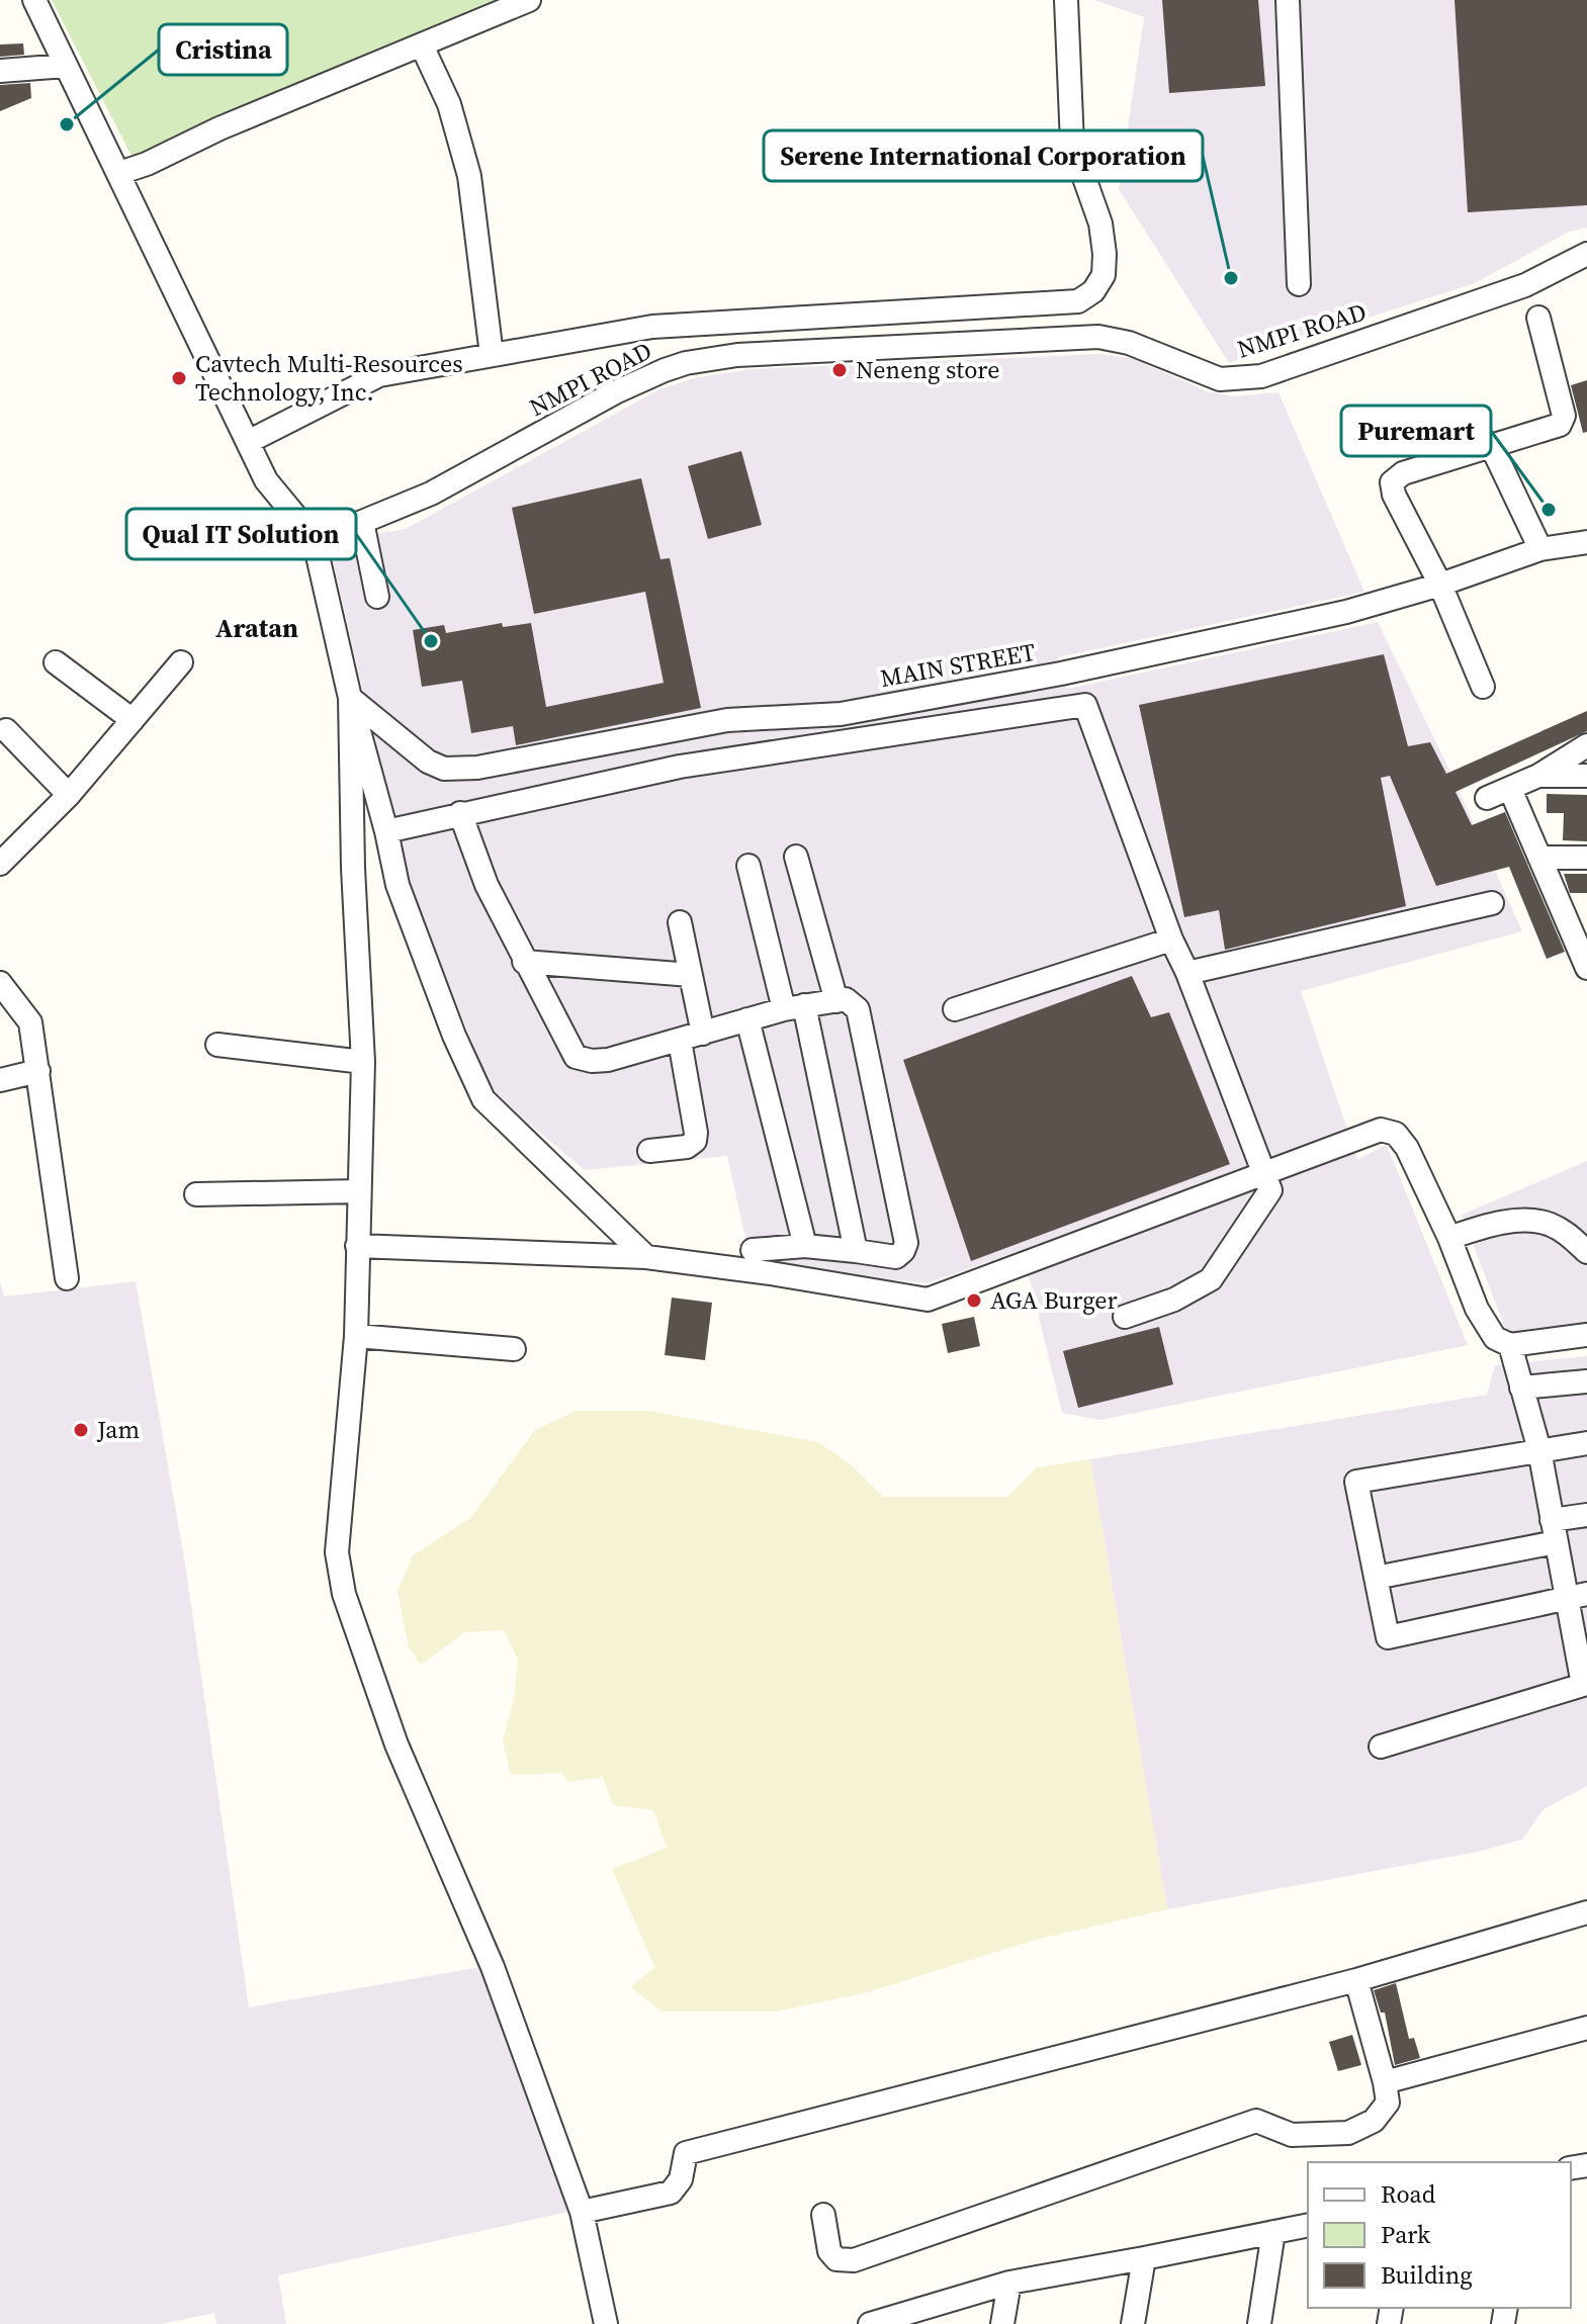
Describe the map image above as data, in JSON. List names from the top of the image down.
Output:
{
  "streets": {
    "street": ["NMPI ROAD", "MAIN STREET"]
  },
  "districts": ["Aratan"],
  "places": [
    "Cristina",
    "Serene International Corporation",
    "Neneng store",
    "Cavtech Multi-Resources Technology, Inc.",
    "Puremart",
    "Qual IT Solution",
    "AGA Burger",
    "Jam"
  ],
  "legend": ["Road", "Park", "Building"]
}
